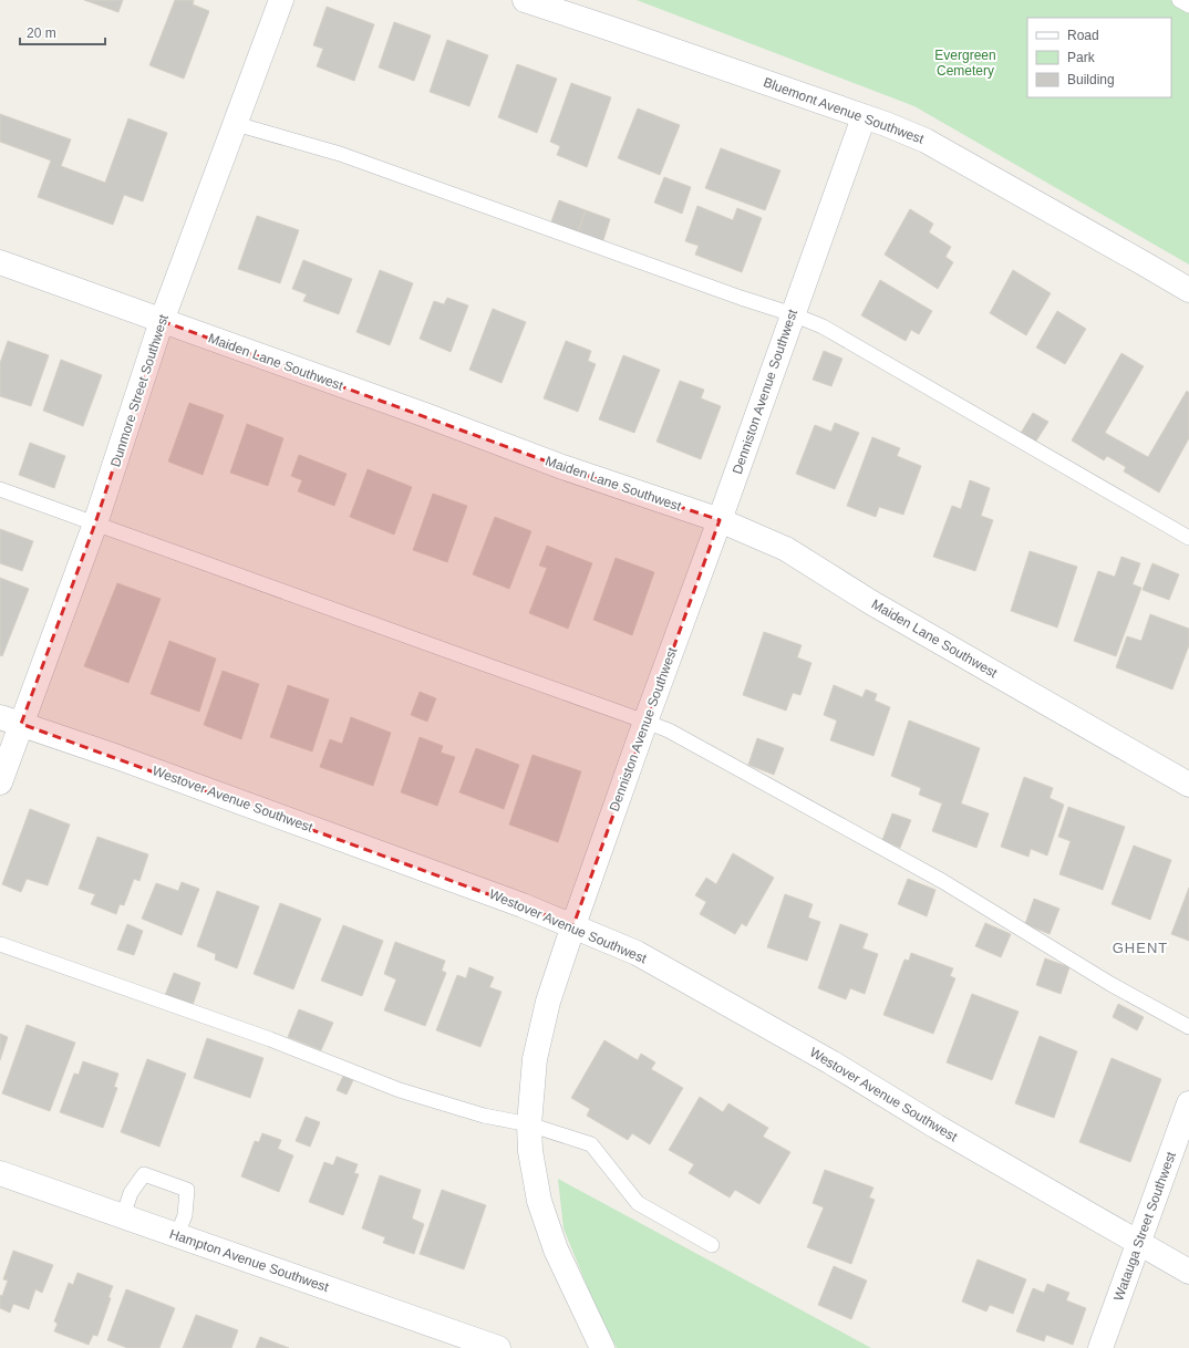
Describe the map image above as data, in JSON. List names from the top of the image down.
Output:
{
  "streets": {
    "street": [
      "Bluemont Avenue Southwest",
      "Maiden Lane Southwest",
      "Dunmore Street Southwest",
      "Denniston Avenue Southwest",
      "Westover Avenue Southwest",
      "Watauga Street Southwest",
      "Hampton Avenue Southwest"
    ]
  },
  "crossings": [
    ["Bluemont Avenue Southwest", "Denniston Avenue Southwest"],
    ["Maiden Lane Southwest", "Dunmore Street Southwest"],
    ["Maiden Lane Southwest", "Denniston Avenue Southwest"],
    ["Dunmore Street Southwest", "Westover Avenue Southwest"],
    ["Denniston Avenue Southwest", "Westover Avenue Southwest"],
    ["Westover Avenue Southwest", "Watauga Street Southwest"]
  ],
  "districts": ["GHENT"],
  "parks": ["Evergreen Cemetery"],
  "legend": ["Road", "Park", "Building"],
  "scale_bar": "20 m"
}
